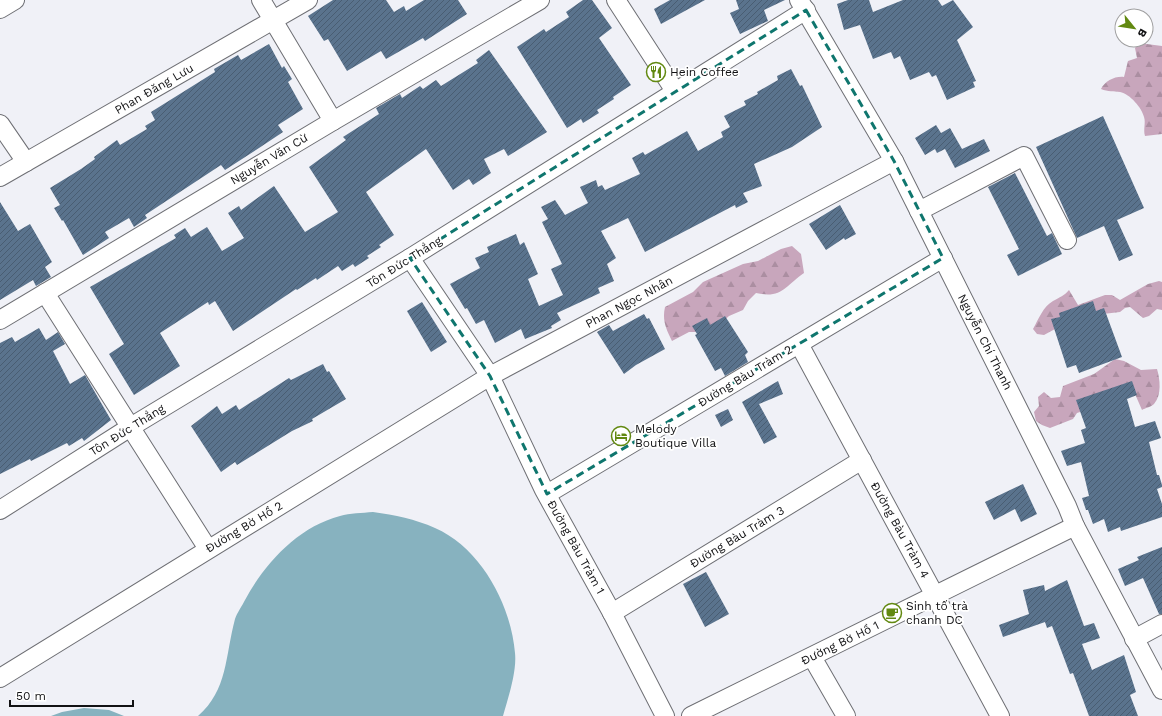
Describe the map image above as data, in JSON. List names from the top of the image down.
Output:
{
  "streets": {
    "street": [
      "Phan Đăng Lưu",
      "Nguyễn Văn Cừ",
      "Tôn Đức Thắng",
      "Phan Ngọc Nhân",
      "Nguyễn Chí Thanh",
      "Đường Bàu Tràm 2",
      "Đường Bờ Hồ 2",
      "Đường Bàu Tràm 4",
      "Đường Bàu Tràm 3",
      "Đường Bàu Tràm 1",
      "Đường Bờ Hồ 1"
    ]
  },
  "crossings": [
    ["Tôn Đức Thắng", "Nguyễn Chí Thanh"],
    ["Phan Ngọc Nhân", "Nguyễn Chí Thanh"],
    ["Phan Ngọc Nhân", "Đường Bờ Hồ 2"],
    ["Phan Ngọc Nhân", "Đường Bàu Tràm 1"],
    ["Nguyễn Chí Thanh", "Đường Bàu Tràm 2"],
    ["Nguyễn Chí Thanh", "Đường Bờ Hồ 1"],
    ["Đường Bàu Tràm 2", "Đường Bàu Tràm 4"],
    ["Đường Bàu Tràm 2", "Đường Bàu Tràm 1"],
    ["Đường Bờ Hồ 2", "Đường Bàu Tràm 1"],
    ["Đường Bàu Tràm 4", "Đường Bàu Tràm 3"],
    ["Đường Bàu Tràm 4", "Đường Bờ Hồ 1"],
    ["Đường Bàu Tràm 3", "Đường Bàu Tràm 1"]
  ],
  "places": {
    "restaurant": ["Hein Coffee"],
    "hotel": ["Melody Boutique Villa"],
    "cafe": ["Sinh tố trà chanh DC"]
  },
  "scale_bar": "50 m",
  "north": "bottom right"
}
